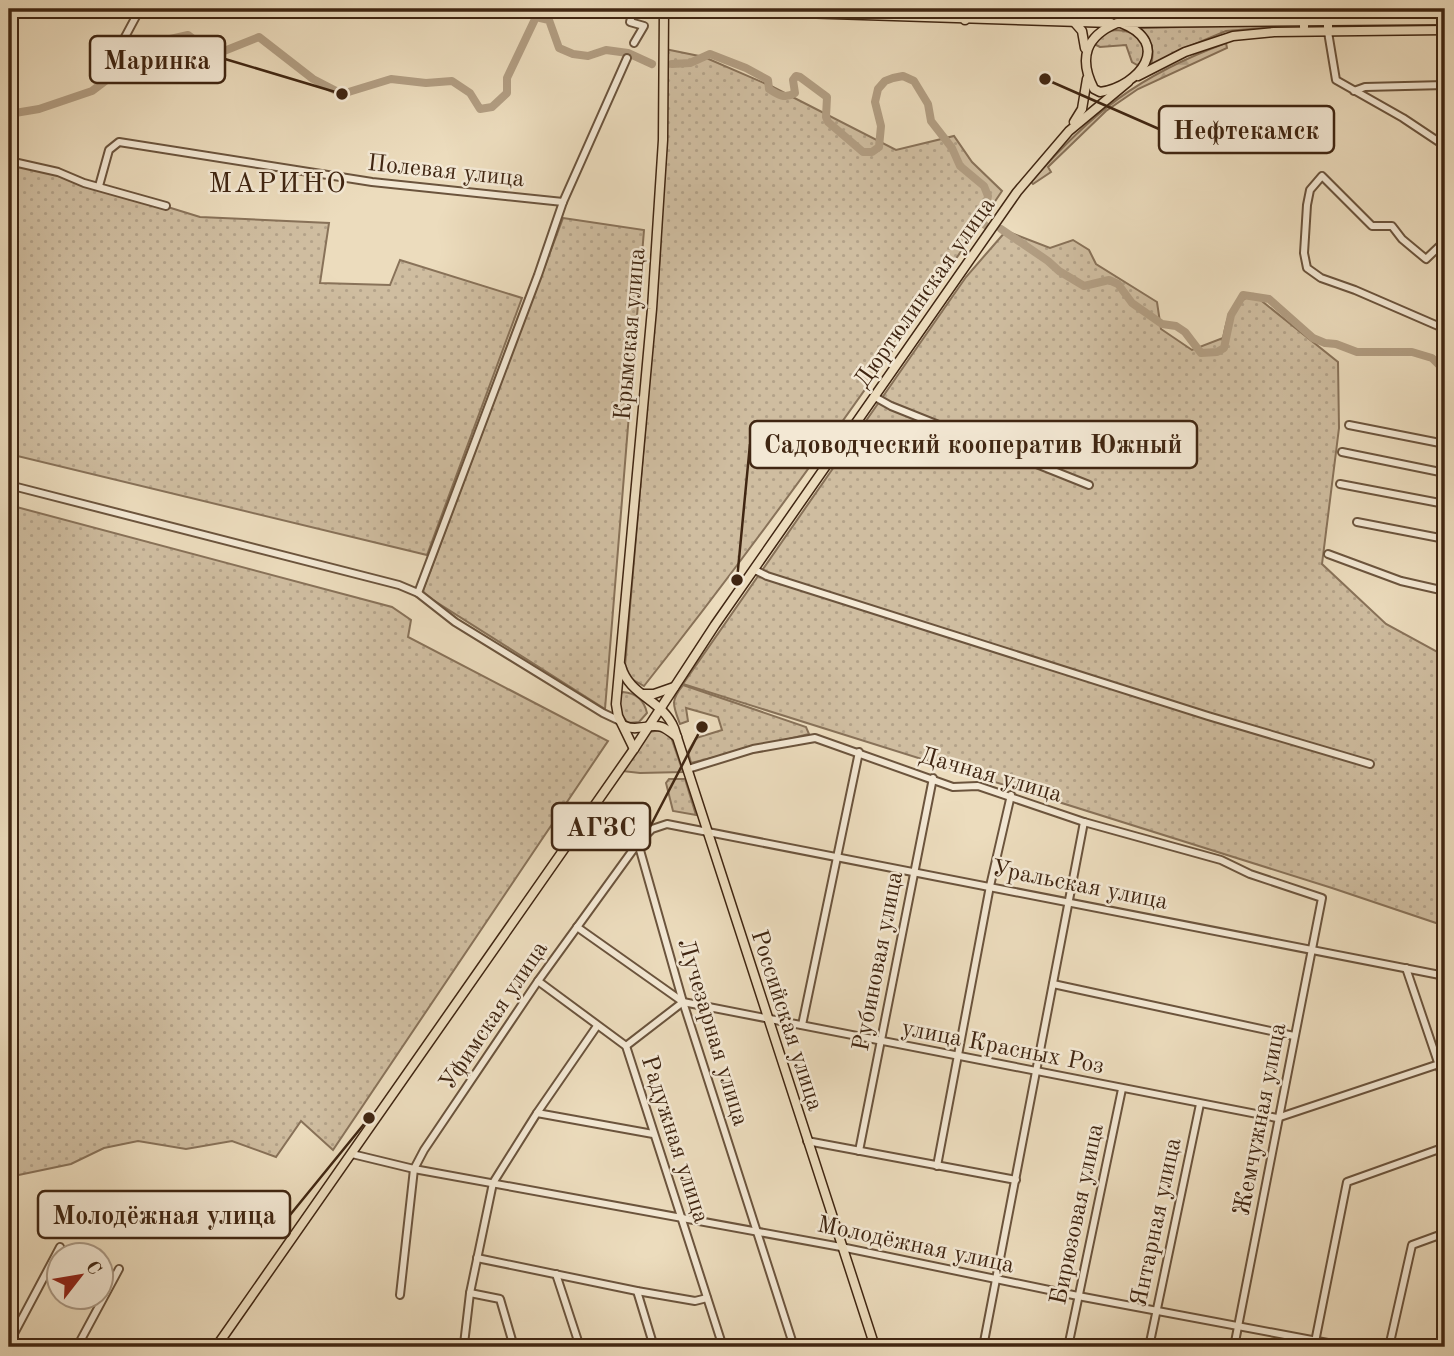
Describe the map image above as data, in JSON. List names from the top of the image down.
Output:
{
  "streets": {
    "main road": ["Дюртюлинская улица", "Крымская улица", "Российская улица"],
    "street": [
      "Полевая улица",
      "Дачная улица",
      "Уральская улица",
      "Рубиновая улица",
      "Уфимская улица",
      "Лучезарная улица",
      "улица Красных Роз",
      "Жемчужная улица",
      "Радужная улица",
      "Бирюзовая улица",
      "Янтарная улица",
      "Молодёжная улица"
    ]
  },
  "crossings": [
    ["Дюртюлинская улица", "Крымская улица"],
    ["Дюртюлинская улица", "Российская улица"],
    ["Дачная улица", "Рубиновая улица"],
    ["Дачная улица", "Российская улица"],
    ["Дачная улица", "Жемчужная улица"],
    ["Уральская улица", "Рубиновая улица"],
    ["Уральская улица", "Уфимская улица"],
    ["Уральская улица", "Российская улица"],
    ["Уральская улица", "Жемчужная улица"],
    ["Рубиновая улица", "улица Красных Роз"],
    ["Уфимская улица", "Российская улица"],
    ["Уфимская улица", "Лучезарная улица"],
    ["Уфимская улица", "улица Красных Роз"],
    ["Уфимская улица", "Радужная улица"],
    ["Уфимская улица", "Молодёжная улица"],
    ["Российская улица", "улица Красных Роз"],
    ["Российская улица", "Молодёжная улица"],
    ["Лучезарная улица", "улица Красных Роз"],
    ["Лучезарная улица", "Молодёжная улица"],
    ["улица Красных Роз", "Жемчужная улица"],
    ["улица Красных Роз", "Бирюзовая улица"],
    ["улица Красных Роз", "Янтарная улица"],
    ["Жемчужная улица", "Молодёжная улица"],
    ["Радужная улица", "Молодёжная улица"],
    ["Бирюзовая улица", "Молодёжная улица"],
    ["Янтарная улица", "Молодёжная улица"]
  ],
  "districts": ["МАРИНО"],
  "places": [
    "Нефтекамск",
    "Маринка",
    "Садоводческий кооператив Южный",
    "АГЗС",
    "Молодёжная улица"
  ],
  "north": "top right"
}
